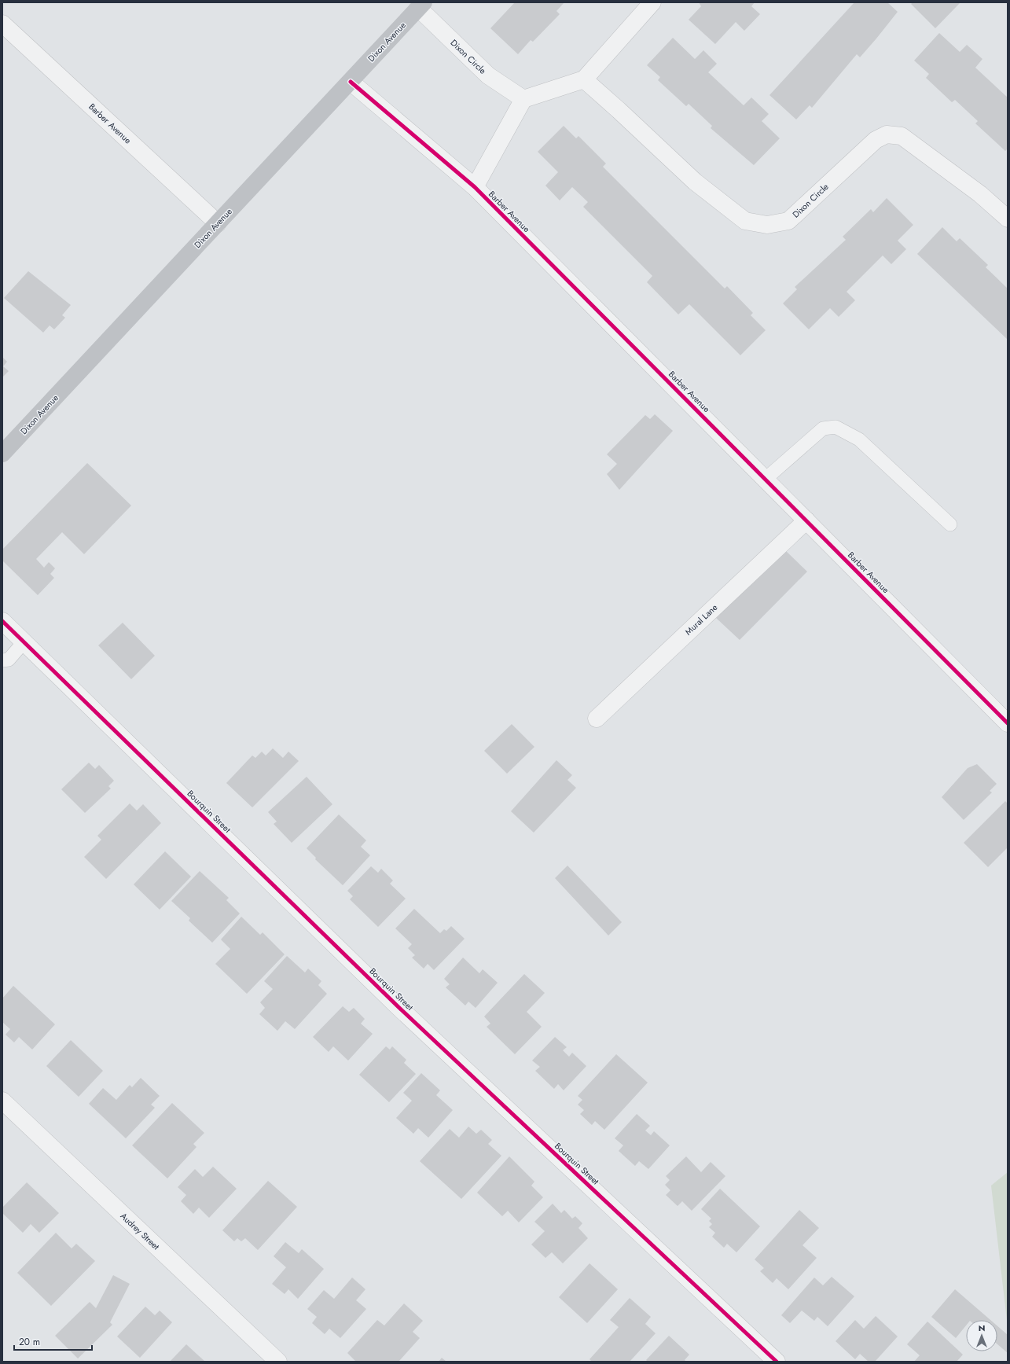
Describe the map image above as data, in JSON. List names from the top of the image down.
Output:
{
  "streets": {
    "street": [
      "Dixon Avenue",
      "Dixon Circle",
      "Barber Avenue",
      "Mural Lane",
      "Bourquin Street",
      "Audrey Street"
    ]
  },
  "crossings": [
    ["Dixon Avenue", "Dixon Circle"],
    ["Dixon Avenue", "Barber Avenue"],
    ["Barber Avenue", "Mural Lane"]
  ],
  "scale_bar": "20 m",
  "north": "top"
}
